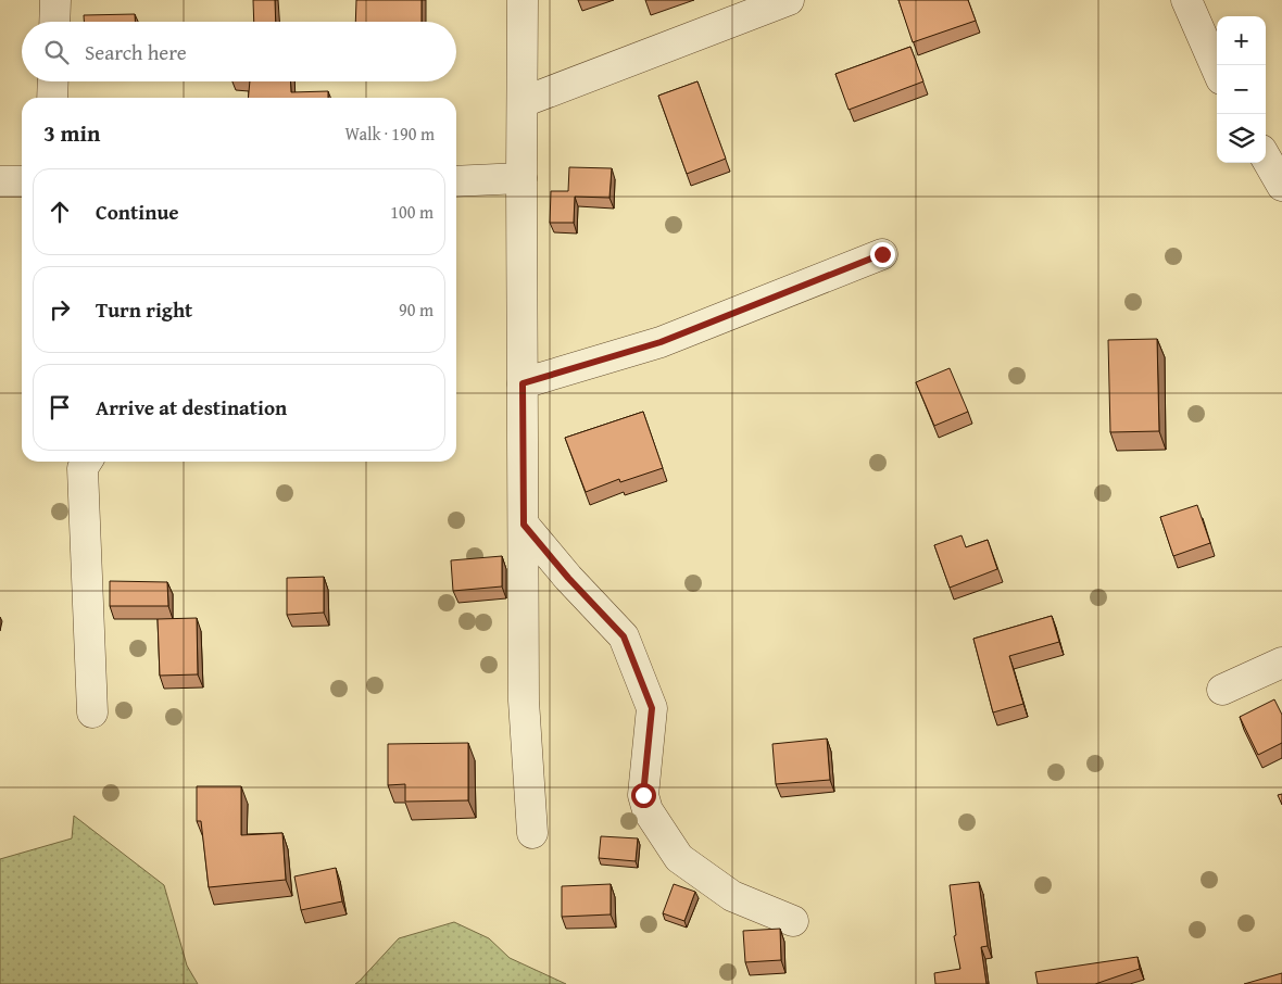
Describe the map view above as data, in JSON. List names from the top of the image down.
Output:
{
  "page": {
    "map_buttons": ["+", "−"],
    "search": "Search here",
    "heading": ["3 min", "Walk · 190 m"],
    "list": [
      ["Continue", "100 m"],
      ["Turn right", "90 m"],
      "Arrive at destination"
    ]
  }
}
